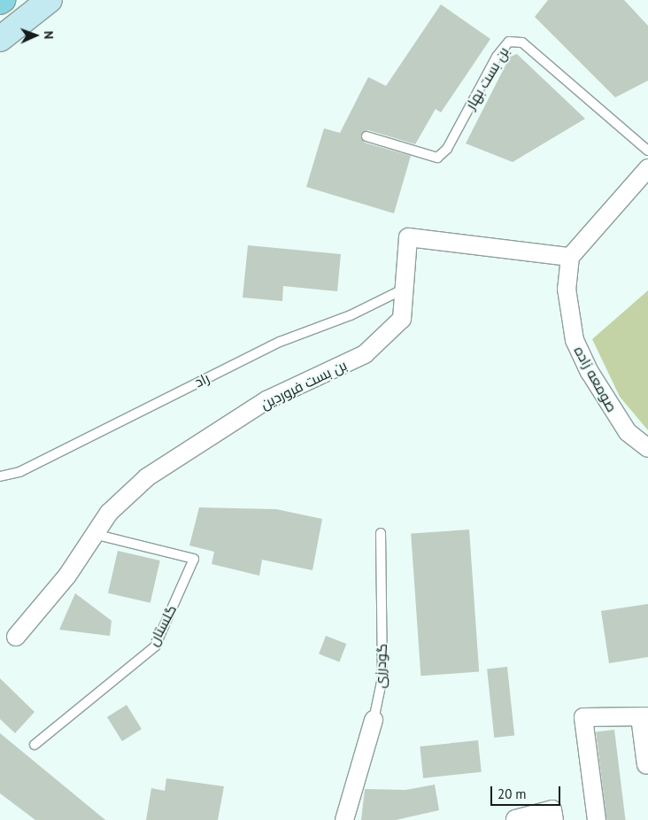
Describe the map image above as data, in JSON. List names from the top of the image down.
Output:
{
  "streets": {
    "street": ["صومعه زاده", "بن بست فروردین", "گودرزی"],
    "lane": ["بن بست بهار", "راد", "گلستان"]
  },
  "crossings": [
    ["صومعه زاده", "بن بست فروردین"],
    ["راد", "بن بست فروردین"],
    ["بن بست فروردین", "گلستان"]
  ],
  "scale_bar": "20 m",
  "north": "right"
}
